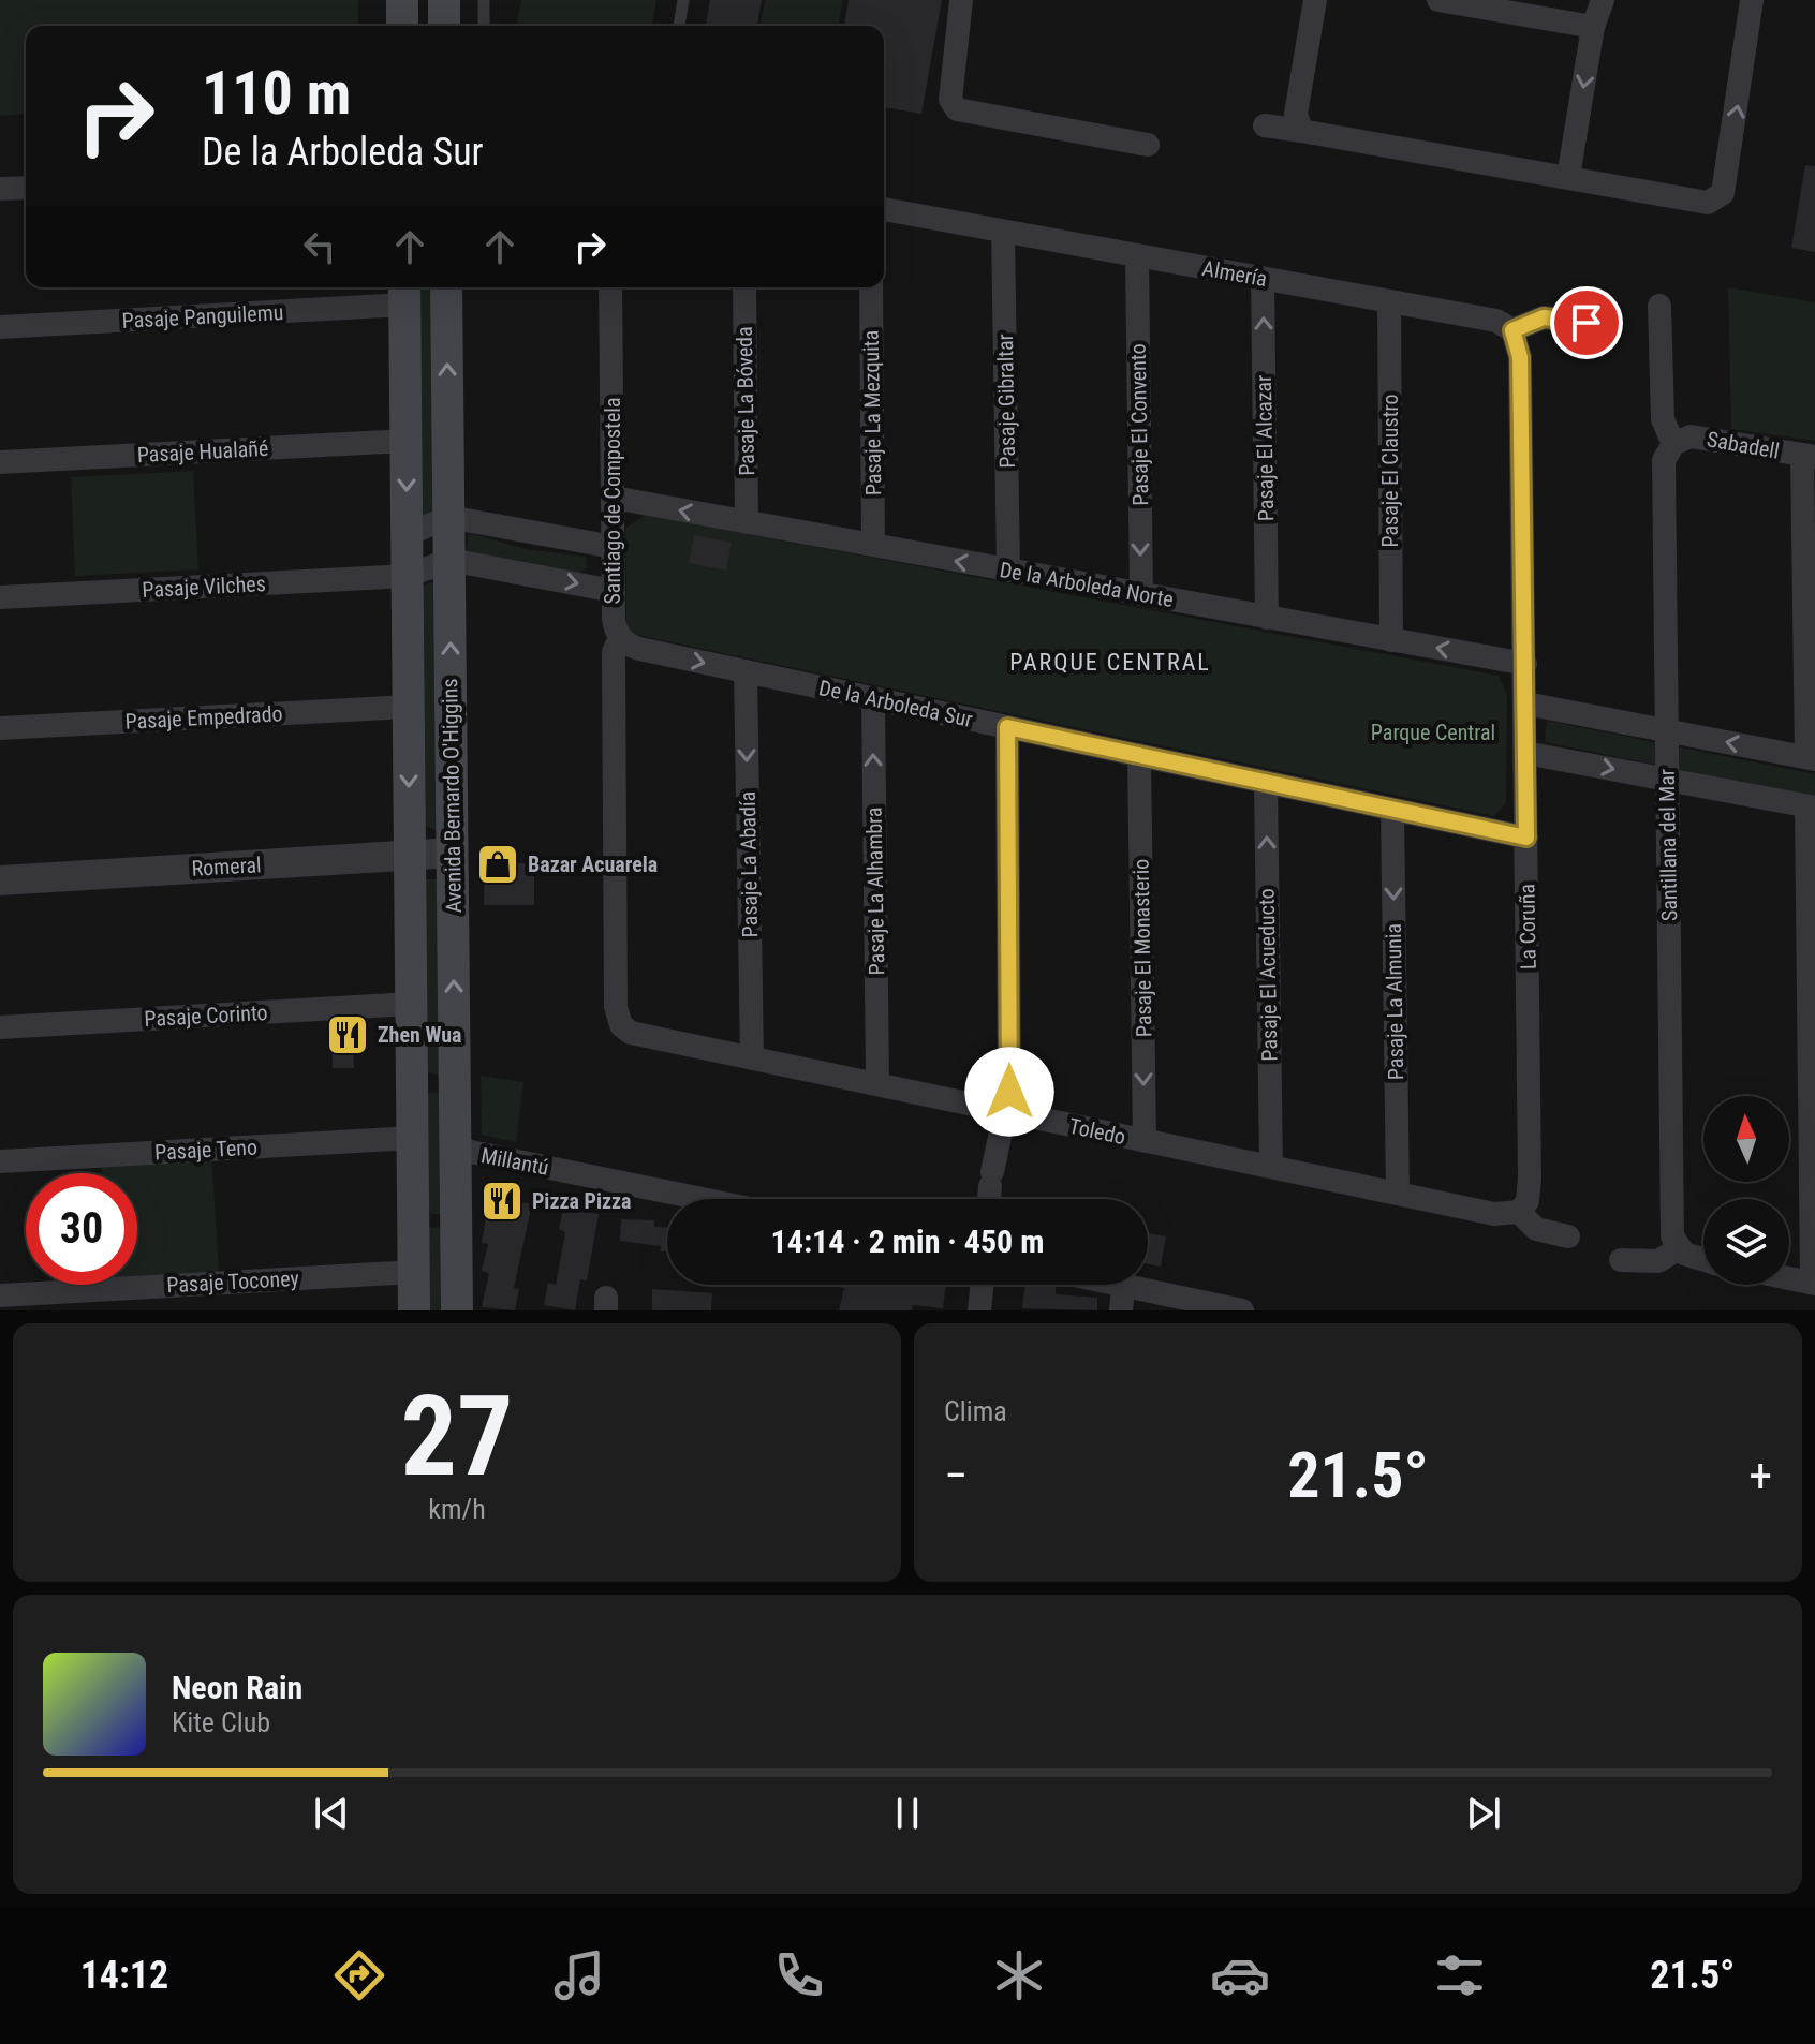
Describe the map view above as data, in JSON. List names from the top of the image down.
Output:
{
  "streets": {
    "main road": ["Avenida Bernardo O'Higgins"],
    "street": [
      "Almería",
      "Pasaje Panguilemu",
      "Pasaje La Bóveda",
      "Pasaje Gibraltar",
      "Pasaje La Mezquita",
      "Pasaje El Convento",
      "Sabadell",
      "Pasaje El Alcazar",
      "Pasaje Hualañé",
      "Pasaje El Claustro",
      "Santiago de Compostela",
      "De la Arboleda Norte",
      "Pasaje Vilches",
      "De la Arboleda Sur",
      "Pasaje Empedrado",
      "Santillana del Mar",
      "Pasaje La Abadía",
      "Romeral",
      "Pasaje La Alhambra",
      "La Coruña",
      "Pasaje El Monasterio",
      "Pasaje El Acueducto",
      "Pasaje La Almunia",
      "Pasaje Corinto",
      "Toledo",
      "Pasaje Teno",
      "Millantú",
      "Pasaje Toconey"
    ]
  },
  "crossings": [
    ["Almería", "Pasaje Gibraltar"],
    ["Almería", "Pasaje El Convento"],
    ["Almería", "Pasaje El Alcazar"],
    ["Almería", "Pasaje El Claustro"],
    ["Almería", "La Coruña"],
    ["Pasaje Panguilemu", "Avenida Bernardo O'Higgins"],
    ["Pasaje La Bóveda", "De la Arboleda Norte"],
    ["Pasaje Gibraltar", "De la Arboleda Norte"],
    ["Pasaje La Mezquita", "De la Arboleda Norte"],
    ["Pasaje El Convento", "De la Arboleda Norte"],
    ["Sabadell", "Santillana del Mar"],
    ["Pasaje El Alcazar", "De la Arboleda Norte"],
    ["Pasaje Hualañé", "Avenida Bernardo O'Higgins"],
    ["Pasaje El Claustro", "De la Arboleda Norte"],
    ["Santiago de Compostela", "De la Arboleda Norte"],
    ["Santiago de Compostela", "De la Arboleda Sur"],
    ["Santiago de Compostela", "Toledo"],
    ["De la Arboleda Norte", "La Coruña"],
    ["Pasaje Vilches", "Avenida Bernardo O'Higgins"],
    ["De la Arboleda Sur", "Pasaje La Abadía"],
    ["De la Arboleda Sur", "Pasaje La Alhambra"],
    ["De la Arboleda Sur", "La Coruña"],
    ["De la Arboleda Sur", "Pasaje El Monasterio"],
    ["De la Arboleda Sur", "Pasaje El Acueducto"],
    ["De la Arboleda Sur", "Pasaje La Almunia"],
    ["Pasaje Empedrado", "Avenida Bernardo O'Higgins"],
    ["Avenida Bernardo O'Higgins", "Romeral"],
    ["Avenida Bernardo O'Higgins", "Pasaje Corinto"],
    ["Avenida Bernardo O'Higgins", "Pasaje Teno"],
    ["Avenida Bernardo O'Higgins", "Millantú"],
    ["Avenida Bernardo O'Higgins", "Pasaje Toconey"],
    ["Pasaje La Abadía", "Toledo"],
    ["Pasaje La Alhambra", "Toledo"],
    ["La Coruña", "Toledo"],
    ["Pasaje El Monasterio", "Toledo"],
    ["Pasaje El Acueducto", "Toledo"],
    ["Pasaje La Almunia", "Toledo"]
  ],
  "one_way": [
    "Pasaje El Convento",
    "Pasaje El Alcazar",
    "De la Arboleda Norte",
    "Pasaje La Abadía",
    "Pasaje El Acueducto",
    "Pasaje La Almunia"
  ],
  "districts": ["PARQUE CENTRAL"],
  "parks": ["Parque Central"],
  "places": {
    "shop": ["Bazar Acuarela"],
    "restaurant": ["Zhen Wua", "Pizza Pizza"]
  },
  "north": "top",
  "page": {
    "turn": ["110 m", "De la Arboleda Sur"],
    "limit": "30",
    "trip": "14:14 · 2 min · 450 m",
    "tile": [
      ["27", "km/h"],
      "Clima"
    ],
    "heat": ["−", "21.5°", "+"],
    "song": ["Neon Rain", "Kite Club"],
    "tabs": ["14:12", "21.5°"]
  }
}
